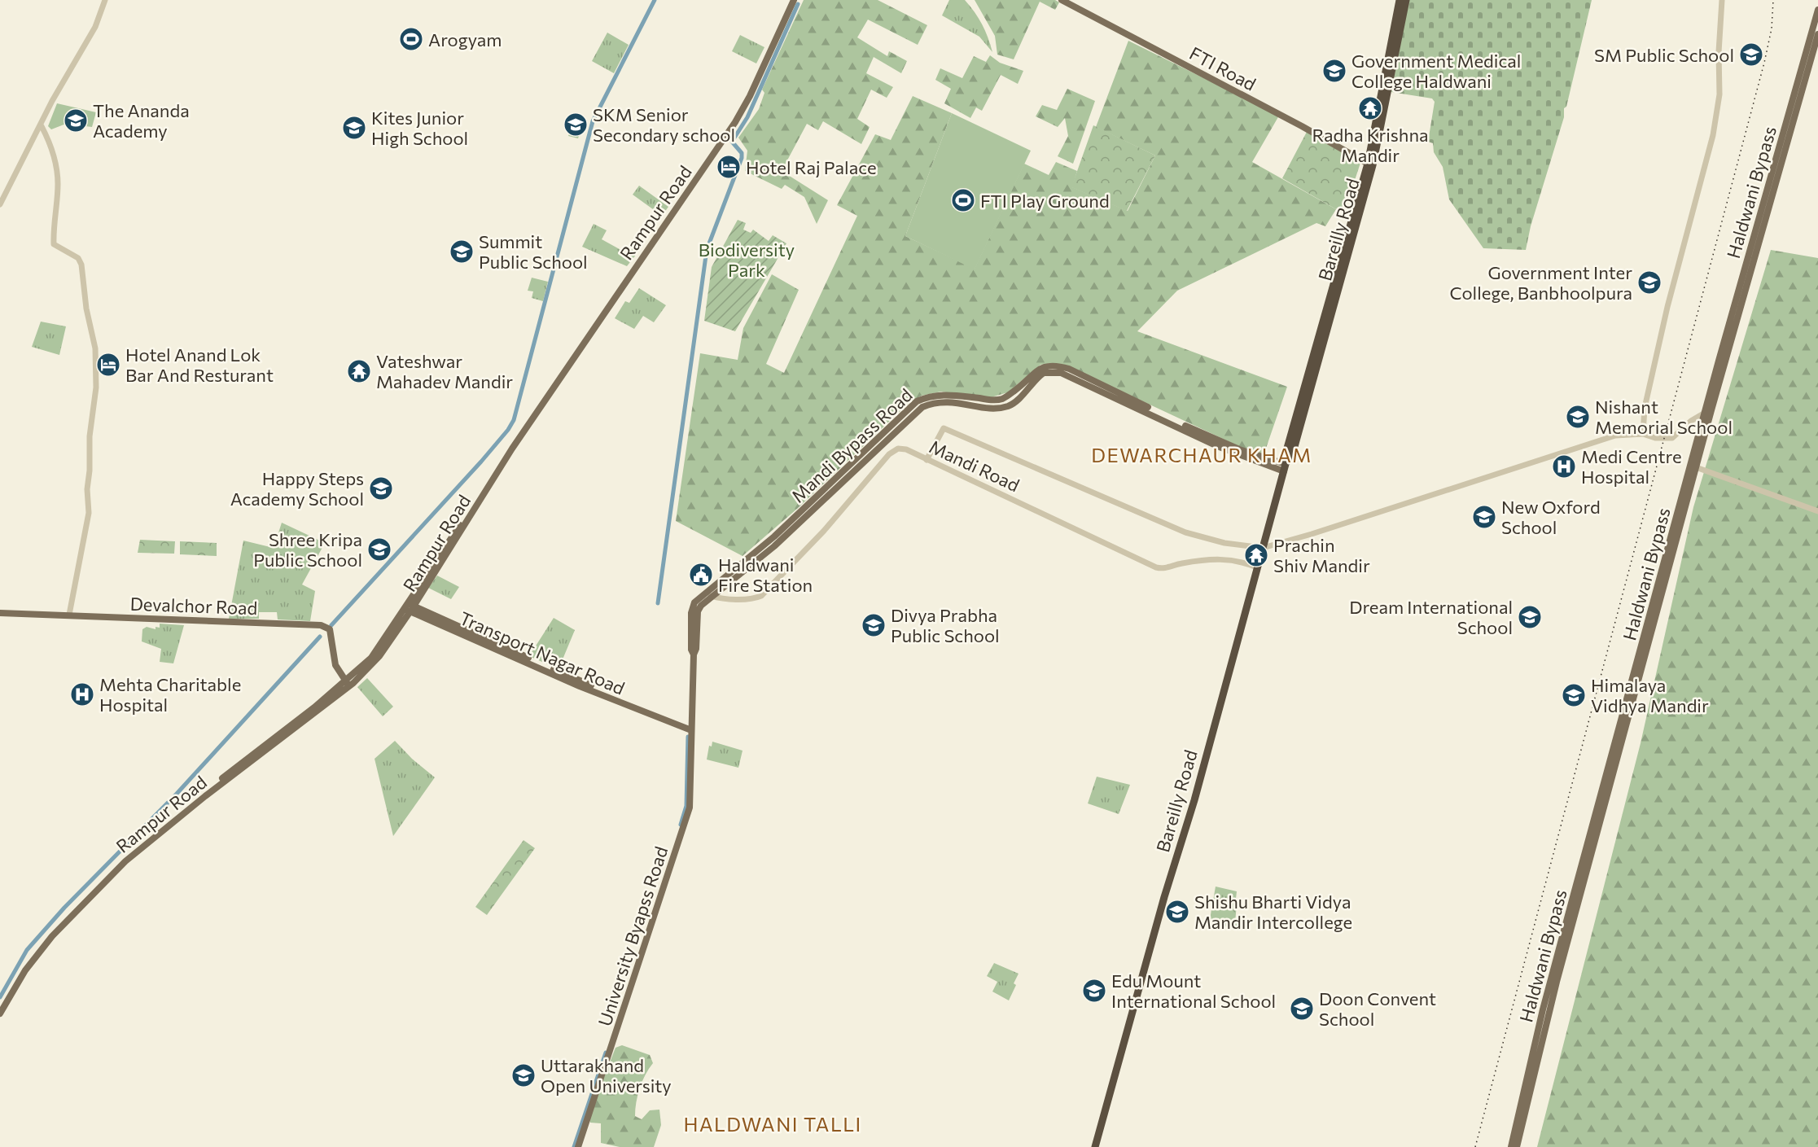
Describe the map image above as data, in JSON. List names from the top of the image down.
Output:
{
  "streets": {
    "highway": ["Bareilly Road"],
    "main road": [
      "FTI Road",
      "Haldwani Bypass",
      "Rampur Road",
      "Mandi Bypass Road",
      "Devalchor Road",
      "Transport Nagar Road",
      "University Byapss Road"
    ],
    "street": ["Mandi Road"]
  },
  "crossings": [
    ["FTI Road", "Bareilly Road"],
    ["Rampur Road", "Devalchor Road"],
    ["Rampur Road", "Transport Nagar Road"],
    ["Bareilly Road", "Mandi Bypass Road"],
    ["Bareilly Road", "Mandi Road"],
    ["Mandi Bypass Road", "Mandi Road"],
    ["Mandi Bypass Road", "Transport Nagar Road"],
    ["Mandi Bypass Road", "University Byapss Road"],
    ["Transport Nagar Road", "University Byapss Road"]
  ],
  "districts": ["DEWARCHAUR KHAM", "HALDWANI TALLI"],
  "parks": ["Biodiversity Park"],
  "places": {
    "sports": ["Arogyam", "FTI Play Ground"],
    "school or university": [
      "SM Public School",
      "Government Medical College Haldwani",
      "The Ananda Academy",
      "SKM Senior Secondary school",
      "Kites Junior High School",
      "Summit Public School",
      "Government Inter College, Banbhoolpura",
      "Nishant Memorial School",
      "Happy Steps Academy School",
      "New Oxford School",
      "Shree Kripa Public School",
      "Dream International School",
      "Divya Prabha Public School",
      "Himalaya Vidhya Mandir",
      "Shishu Bharti Vidya Mandir Intercollege",
      "Edu Mount International School",
      "Doon Convent School",
      "Uttarakhand Open University"
    ],
    "temple": ["Radha Krishna Mandir", "Vateshwar Mahadev Mandir", "Prachin Shiv Mandir"],
    "hotel": ["Hotel Raj Palace", "Hotel Anand Lok Bar And Resturant"],
    "hospital": ["Medi Centre Hospital", "Mehta Charitable Hospital"],
    "public building": ["Haldwani Fire Station"]
  }
}
